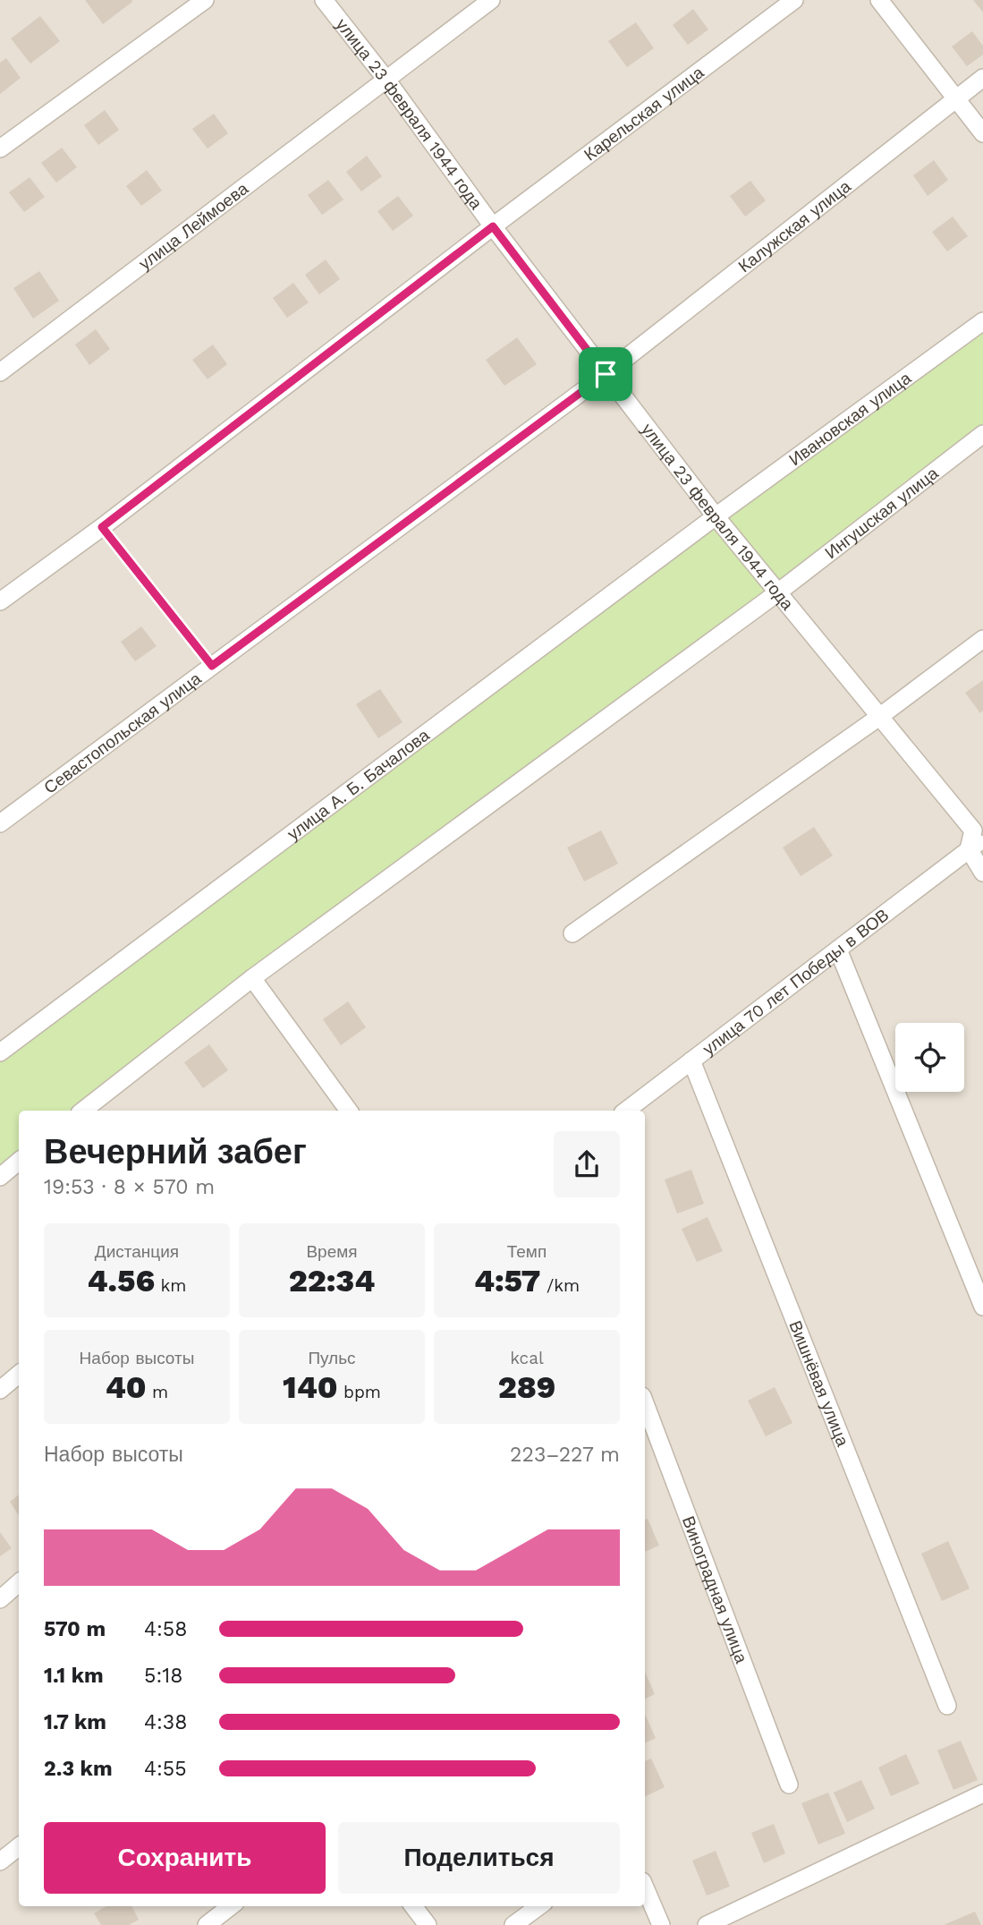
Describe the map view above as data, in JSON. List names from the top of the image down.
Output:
{
  "streets": {
    "street": [
      "улица 23 февраля 1944 года",
      "Карельская улица",
      "Калужская улица",
      "улица Леймоева",
      "Ивановская улица",
      "Ингушская улица",
      "Севастопольская улица",
      "улица А. Б. Бачалова",
      "улица 70 лет Победы в ВОВ",
      "Вишнёвая улица",
      "Виноградная улица"
    ]
  },
  "crossings": [
    ["улица 23 февраля 1944 года", "Карельская улица"],
    ["улица 23 февраля 1944 года", "Калужская улица"],
    ["улица 23 февраля 1944 года", "улица Леймоева"],
    ["улица 23 февраля 1944 года", "Ивановская улица"],
    ["улица 23 февраля 1944 года", "Ингушская улица"],
    ["улица 23 февраля 1944 года", "Севастопольская улица"],
    ["улица 23 февраля 1944 года", "улица А. Б. Бачалова"],
    ["улица 23 февраля 1944 года", "улица 70 лет Победы в ВОВ"],
    ["Калужская улица", "Севастопольская улица"],
    ["Ивановская улица", "улица А. Б. Бачалова"],
    ["улица 70 лет Победы в ВОВ", "Вишнёвая улица"]
  ],
  "page": {
    "heading": ["Вечерний забег", "19:53 · 8 × 570 m"],
    "stats": [
      ["Дистанция", "4.56 km"],
      ["Время", "22:34"],
      ["Темп", "4:57 /km"],
      ["Набор высоты", "40 m"],
      ["Пульс", "140 bpm"],
      ["kcal", "289"]
    ],
    "chart": ["Набор высоты", "223–227 m"],
    "list": [
      {
        "name": "570 m",
        "note": "4:58"
      },
      {
        "name": "1.1 km",
        "note": "5:18"
      },
      {
        "name": "1.7 km",
        "note": "4:38"
      },
      {
        "name": "2.3 km",
        "note": "4:55"
      }
    ],
    "buttons": ["Сохранить", "Поделиться"]
  }
}
